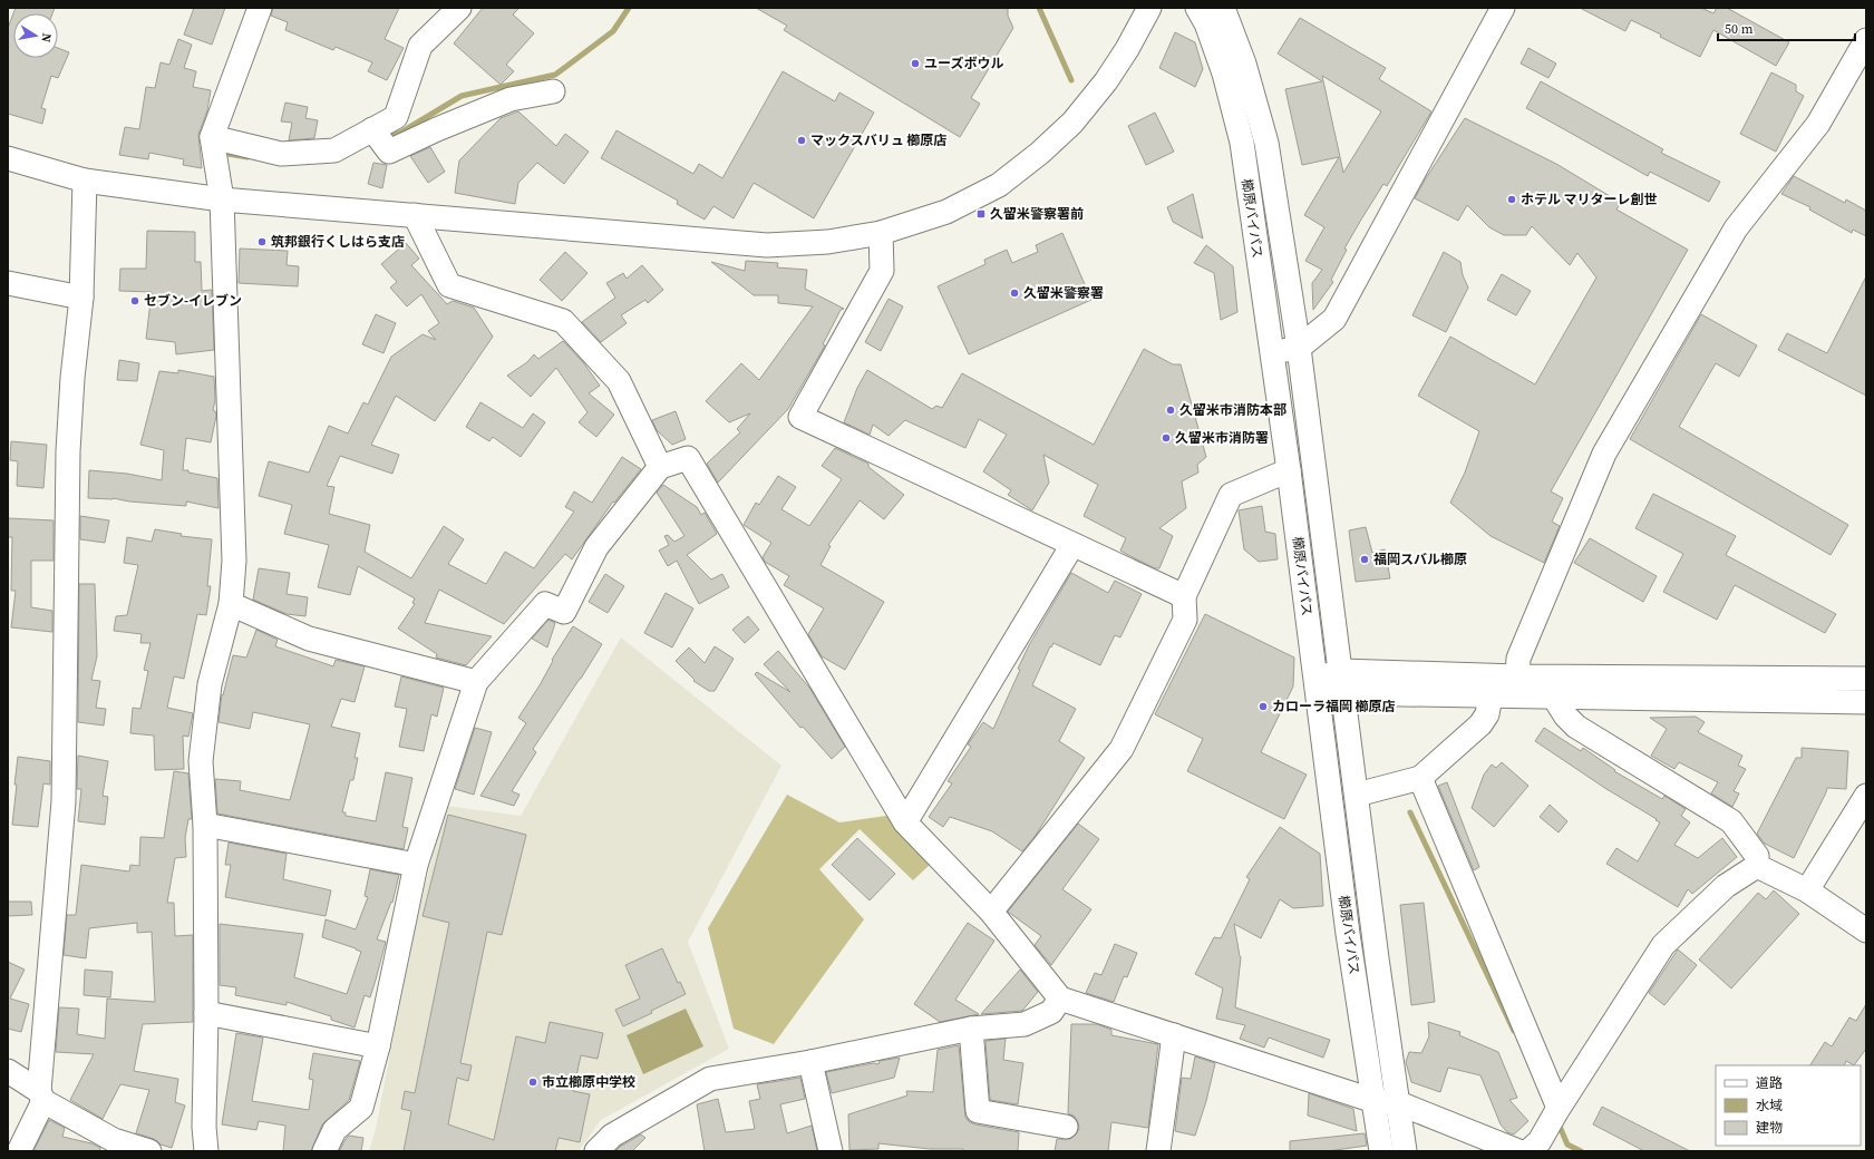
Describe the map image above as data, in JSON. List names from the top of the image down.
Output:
{
  "streets": {
    "street": ["櫛原バイパス"]
  },
  "places": {
    "other": [
      "ユーズボウル",
      "マックスバリュ 櫛原店",
      "ホテル マリターレ創世",
      "筑邦銀行くしはら支店",
      "久留米警察署",
      "セブン-イレブン",
      "久留米市消防本部",
      "久留米市消防署",
      "福岡スバル櫛原",
      "カローラ福岡 櫛原店",
      "市立櫛原中学校"
    ],
    "transit": ["久留米警察署前"]
  },
  "legend": ["道路", "水域", "建物"],
  "scale_bar": "50 m",
  "north": "right"
}
